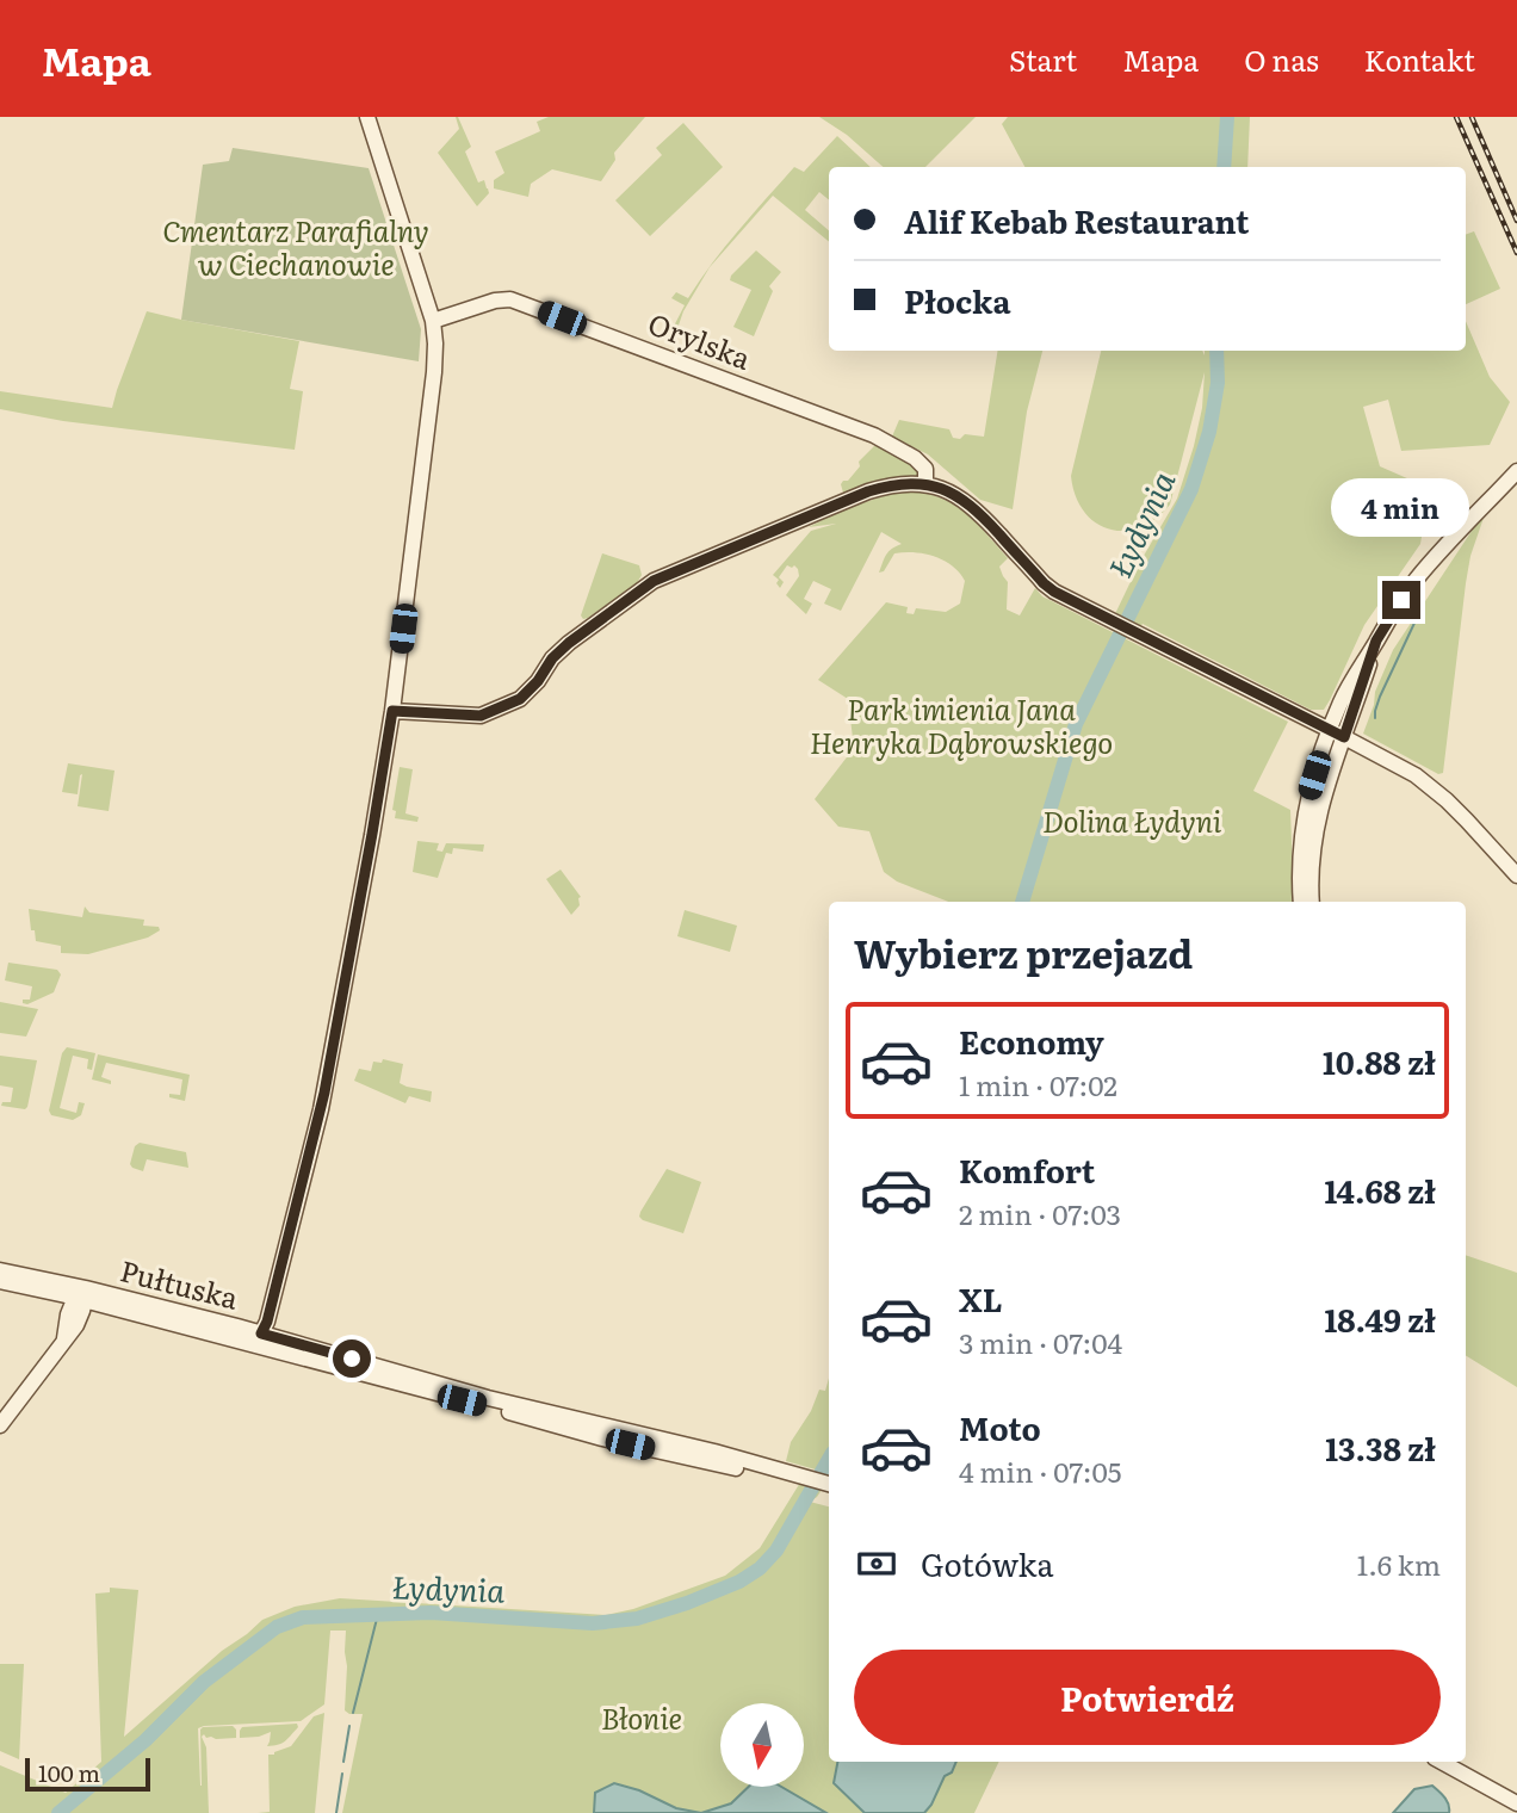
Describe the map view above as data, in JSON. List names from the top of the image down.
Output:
{
  "streets": {
    "street": ["Orylska", "Pułtuska"]
  },
  "water": ["Łydynia"],
  "parks": [
    "Cmentarz Parafialny w Ciechanowie",
    "Park imienia Jana Henryka Dąbrowskiego",
    "Dolina Łydyni",
    "Błonie"
  ],
  "scale_bar": "100 m",
  "north": "bottom",
  "page": {
    "header": "Mapa",
    "nav": [
      "Start",
      "Mapa",
      "O nas",
      "Kontakt"
    ],
    "banner": ["Alif Kebab Restaurant", "Płocka"],
    "bubble": "4 min",
    "heading": "Wybierz przejazd",
    "list": [
      {
        "name": "Economy",
        "note": "1 min · 07:02",
        "value": "10.88 zł"
      },
      {
        "name": "Komfort",
        "note": "2 min · 07:03",
        "value": "14.68 zł"
      },
      {
        "name": "XL",
        "note": "3 min · 07:04",
        "value": "18.49 zł"
      },
      {
        "name": "Moto",
        "note": "4 min · 07:05",
        "value": "13.38 zł"
      }
    ],
    "pay": ["Gotówka", "1.6 km"],
    "buttons": "Potwierdź",
    "scale": "100 m"
  }
}
